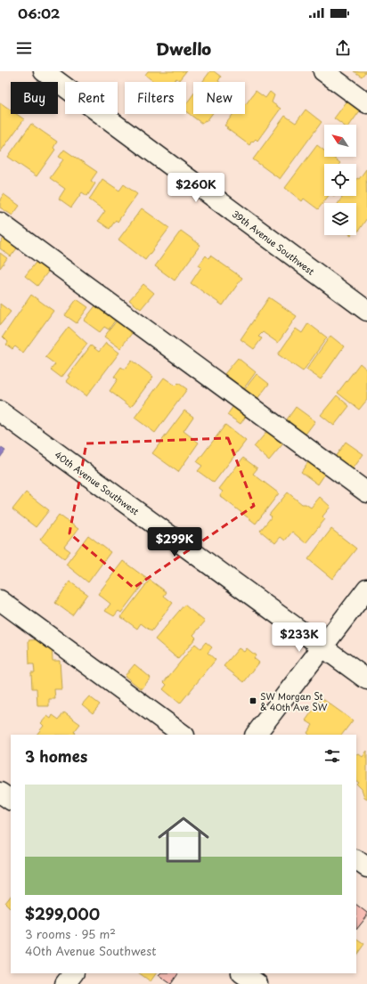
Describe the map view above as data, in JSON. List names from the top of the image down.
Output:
{
  "streets": {
    "street": ["39th Avenue Southwest", "40th Avenue Southwest"]
  },
  "places": {
    "transit": ["SW Morgan St & 40th Ave SW"]
  },
  "north": "top left",
  "page": {
    "status": "06:02",
    "header": "Dwello",
    "chip": [
      "Buy",
      "Rent",
      "Filters",
      "New"
    ],
    "price": ["$260K", "$299K", "$233K"],
    "heading": "3 homes",
    "list": [
      {
        "name": "$299,000",
        "note": "3 rooms · 95 m² · 40th Avenue Southwest"
      }
    ]
  }
}
